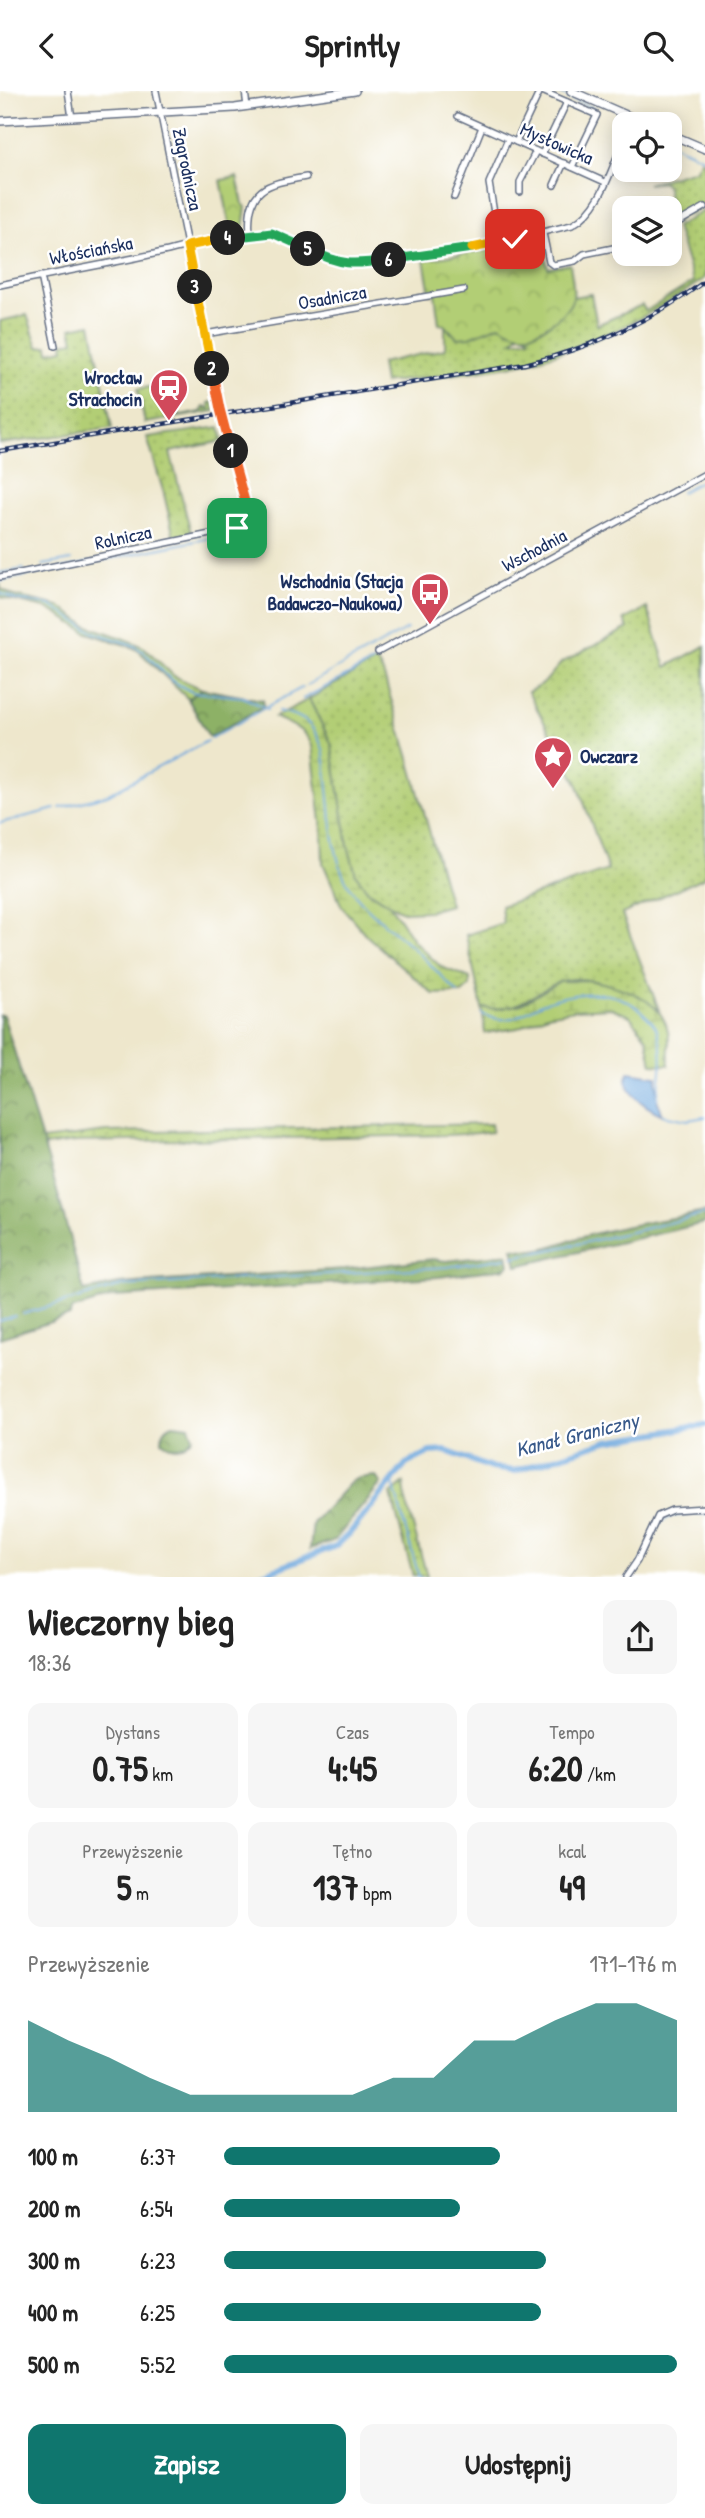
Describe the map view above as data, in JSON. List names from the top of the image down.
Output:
{
  "streets": {
    "street": [
      "Mysłowicka",
      "Zagrodnicza",
      "Włościańska",
      "Osadnicza",
      "Rolnicza",
      "Wschodnia"
    ]
  },
  "crossings": [
    ["Mysłowicka", "Włościańska"],
    ["Zagrodnicza", "Włościańska"],
    ["Zagrodnicza", "Osadnicza"],
    ["Zagrodnicza", "Rolnicza"]
  ],
  "water": ["Kanał Graniczny"],
  "places": {
    "station": ["Wrocław Strachocin"],
    "bus stop": ["Wschodnia (Stacja Badawczo-Naukowa)"],
    "place": ["Owczarz"]
  },
  "page": {
    "header": "Sprintly",
    "pins": [
      "4",
      "5",
      "6",
      "3",
      "2",
      "1"
    ],
    "heading": ["Wieczorny bieg", "18:36"],
    "stats": [
      ["Dystans", "0.75 km"],
      ["Czas", "4:45"],
      ["Tempo", "6:20 /km"],
      ["Przewyższenie", "5 m"],
      ["Tętno", "137 bpm"],
      ["kcal", "49"]
    ],
    "chart": ["Przewyższenie", "171–176 m"],
    "list": [
      {
        "name": "100 m",
        "note": "6:37"
      },
      {
        "name": "200 m",
        "note": "6:54"
      },
      {
        "name": "300 m",
        "note": "6:23"
      },
      {
        "name": "400 m",
        "note": "6:25"
      },
      {
        "name": "500 m",
        "note": "5:52"
      }
    ],
    "buttons": ["Zapisz", "Udostępnij"]
  }
}
